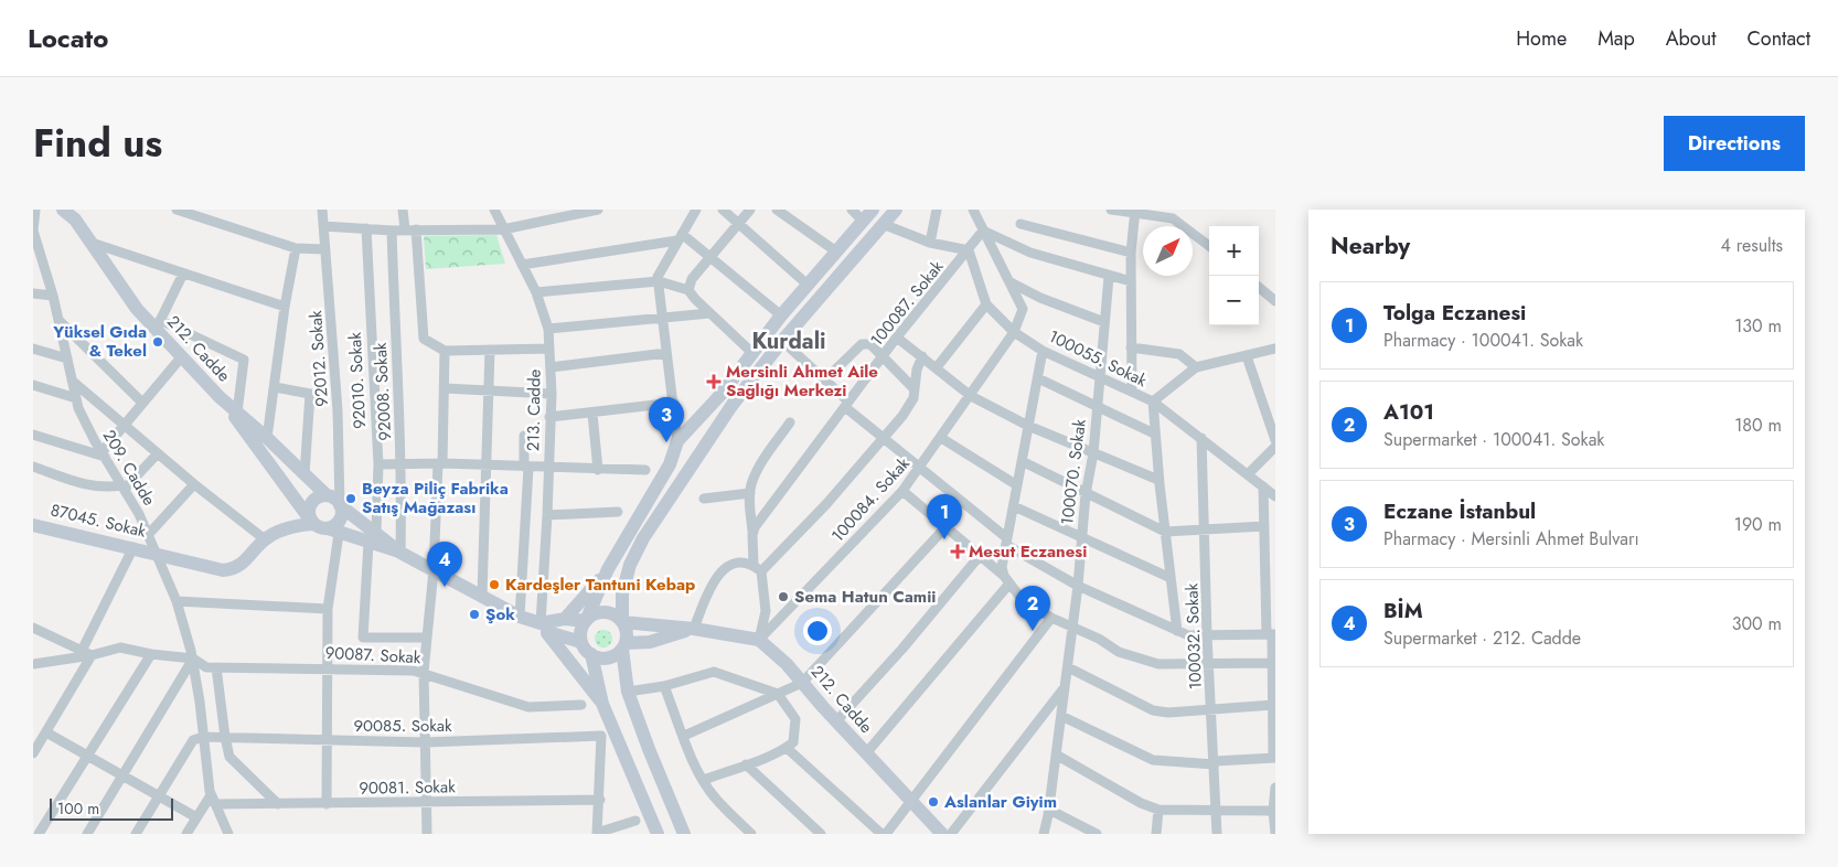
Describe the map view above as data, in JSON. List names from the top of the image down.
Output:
{
  "streets": {
    "main road": ["212. Cadde", "87045. Sokak"],
    "street": [
      "100087. Sokak",
      "92012. Sokak",
      "100055. Sokak",
      "92010. Sokak",
      "92008. Sokak",
      "213. Cadde",
      "209. Cadde",
      "100070. Sokak",
      "100084. Sokak",
      "100032. Sokak",
      "90087. Sokak",
      "90085. Sokak",
      "90081. Sokak"
    ]
  },
  "crossings": [
    ["100087. Sokak", "100055. Sokak"],
    ["100087. Sokak", "100084. Sokak"],
    ["212. Cadde", "92012. Sokak"],
    ["212. Cadde", "100084. Sokak"],
    ["100055. Sokak", "100070. Sokak"],
    ["100055. Sokak", "100084. Sokak"],
    ["100055. Sokak", "100032. Sokak"],
    ["209. Cadde", "87045. Sokak"],
    ["209. Cadde", "90087. Sokak"],
    ["209. Cadde", "90085. Sokak"],
    ["209. Cadde", "90081. Sokak"],
    ["90085. Sokak", "90081. Sokak"]
  ],
  "districts": ["Kurdali"],
  "places": {
    "other": [
      "Yüksel Gıda & Tekel",
      "Beyza Piliç Fabrika Satış Mağazası",
      "Kardeşler Tantuni Kebap",
      "Sema Hatun Camii",
      "Şok",
      "Aslanlar Giyim"
    ],
    "health": ["Mersinli Ahmet Aile Sağlığı Merkezi", "Mesut Eczanesi"]
  },
  "scale_bar": "100 m",
  "north": "top right",
  "page": {
    "header": "Locato",
    "nav": [
      "Home",
      "Map",
      "About",
      "Contact"
    ],
    "title": "Find us",
    "buttons": "Directions",
    "heading": ["Nearby", "4 results"],
    "map_buttons": ["+", "−"],
    "list": [
      {
        "mark": "1",
        "name": "Tolga Eczanesi",
        "note": "Pharmacy · 100041. Sokak",
        "value": "130 m"
      },
      {
        "mark": "2",
        "name": "A101",
        "note": "Supermarket · 100041. Sokak",
        "value": "180 m"
      },
      {
        "mark": "3",
        "name": "Eczane İstanbul",
        "note": "Pharmacy · Mersinli Ahmet Bulvarı",
        "value": "190 m"
      },
      {
        "mark": "4",
        "name": "BİM",
        "note": "Supermarket · 212. Cadde",
        "value": "300 m"
      }
    ],
    "pins": [
      "3",
      "1",
      "4",
      "2"
    ],
    "scale": "100 m"
  }
}
